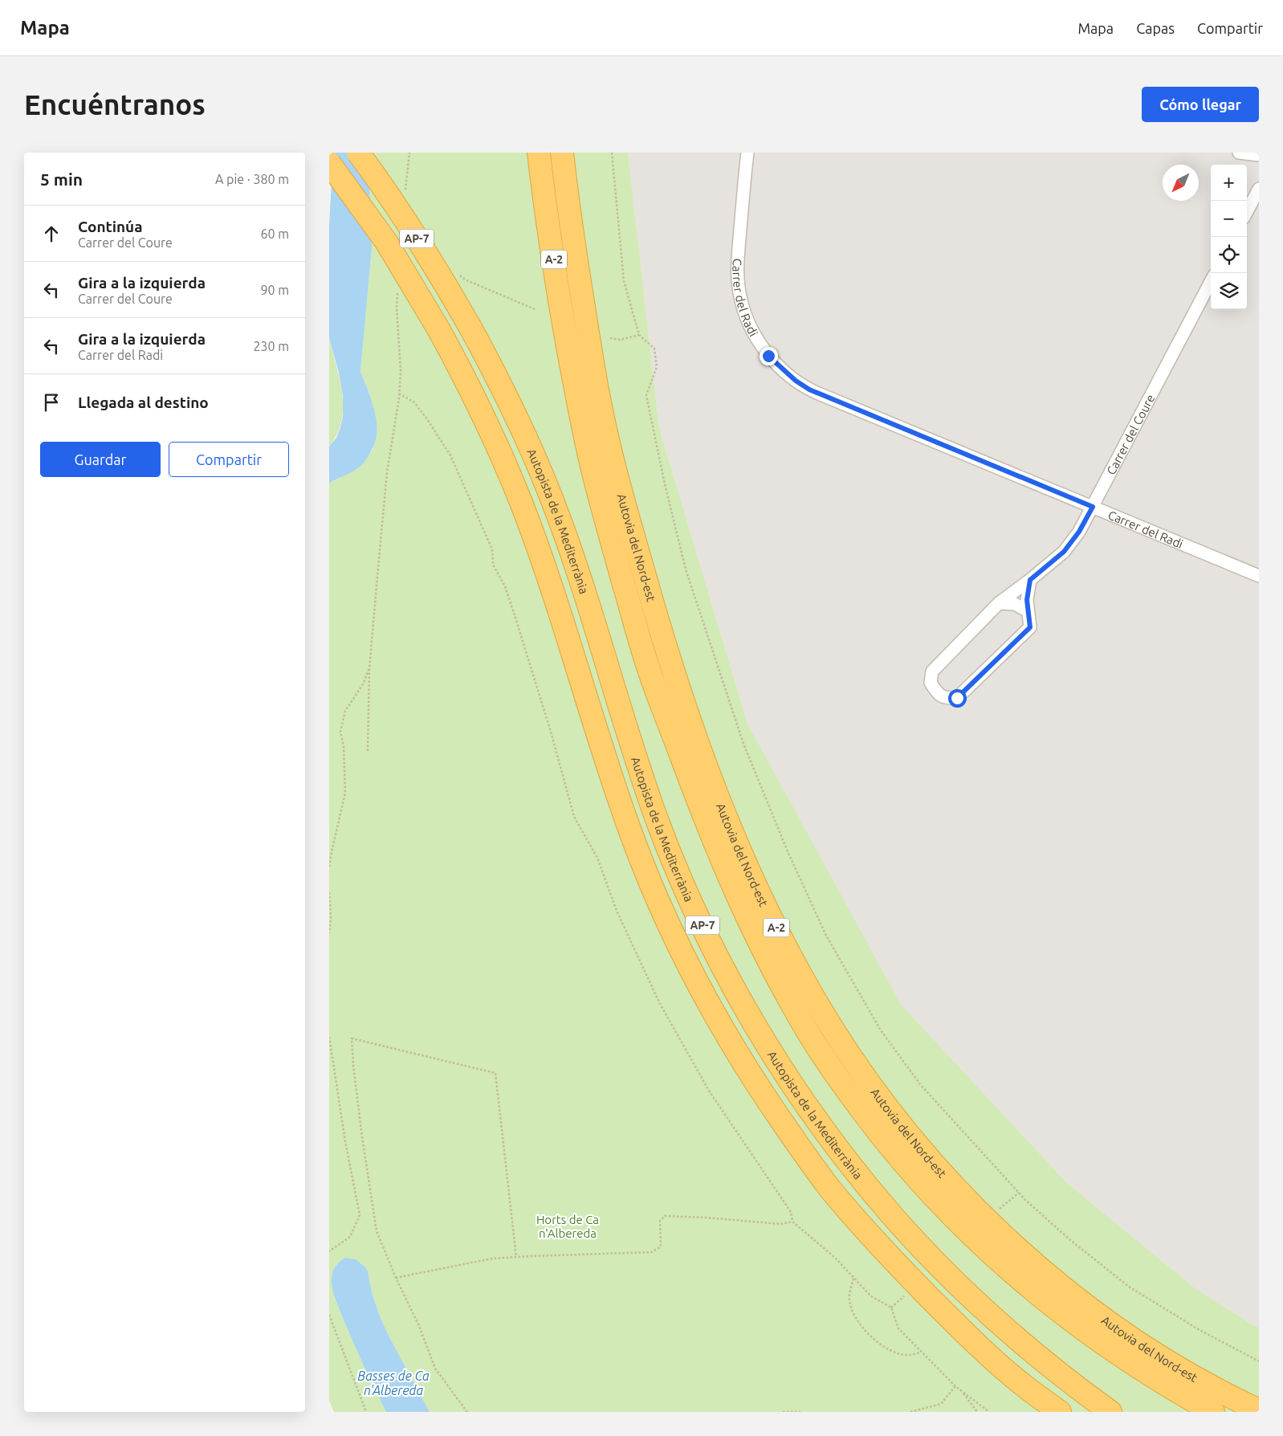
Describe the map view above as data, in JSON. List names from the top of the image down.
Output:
{
  "streets": {
    "highway": [
      "AP-7",
      "A-2",
      "Autopista de la Mediterrània",
      "Autovia del Nord-est"
    ],
    "street": ["Carrer del Radi", "Carrer del Coure"]
  },
  "crossings": [
    ["Carrer del Radi", "Carrer del Coure"]
  ],
  "water": ["Basses de Ca n'Albereda"],
  "parks": ["Horts de Ca n'Albereda"],
  "north": "bottom left",
  "page": {
    "header": "Mapa",
    "nav": ["Mapa", "Capas", "Compartir"],
    "buttons": [
      "Cómo llegar",
      ["Guardar", "Compartir"]
    ],
    "title": "Encuéntranos",
    "heading": ["5 min", "A pie · 380 m"],
    "map_buttons": ["+", "−"],
    "list": [
      ["Continúa", "Carrer del Coure", "60 m"],
      ["Gira a la izquierda", "Carrer del Coure", "90 m"],
      ["Gira a la izquierda", "Carrer del Radi", "230 m"],
      "Llegada al destino"
    ]
  }
}
